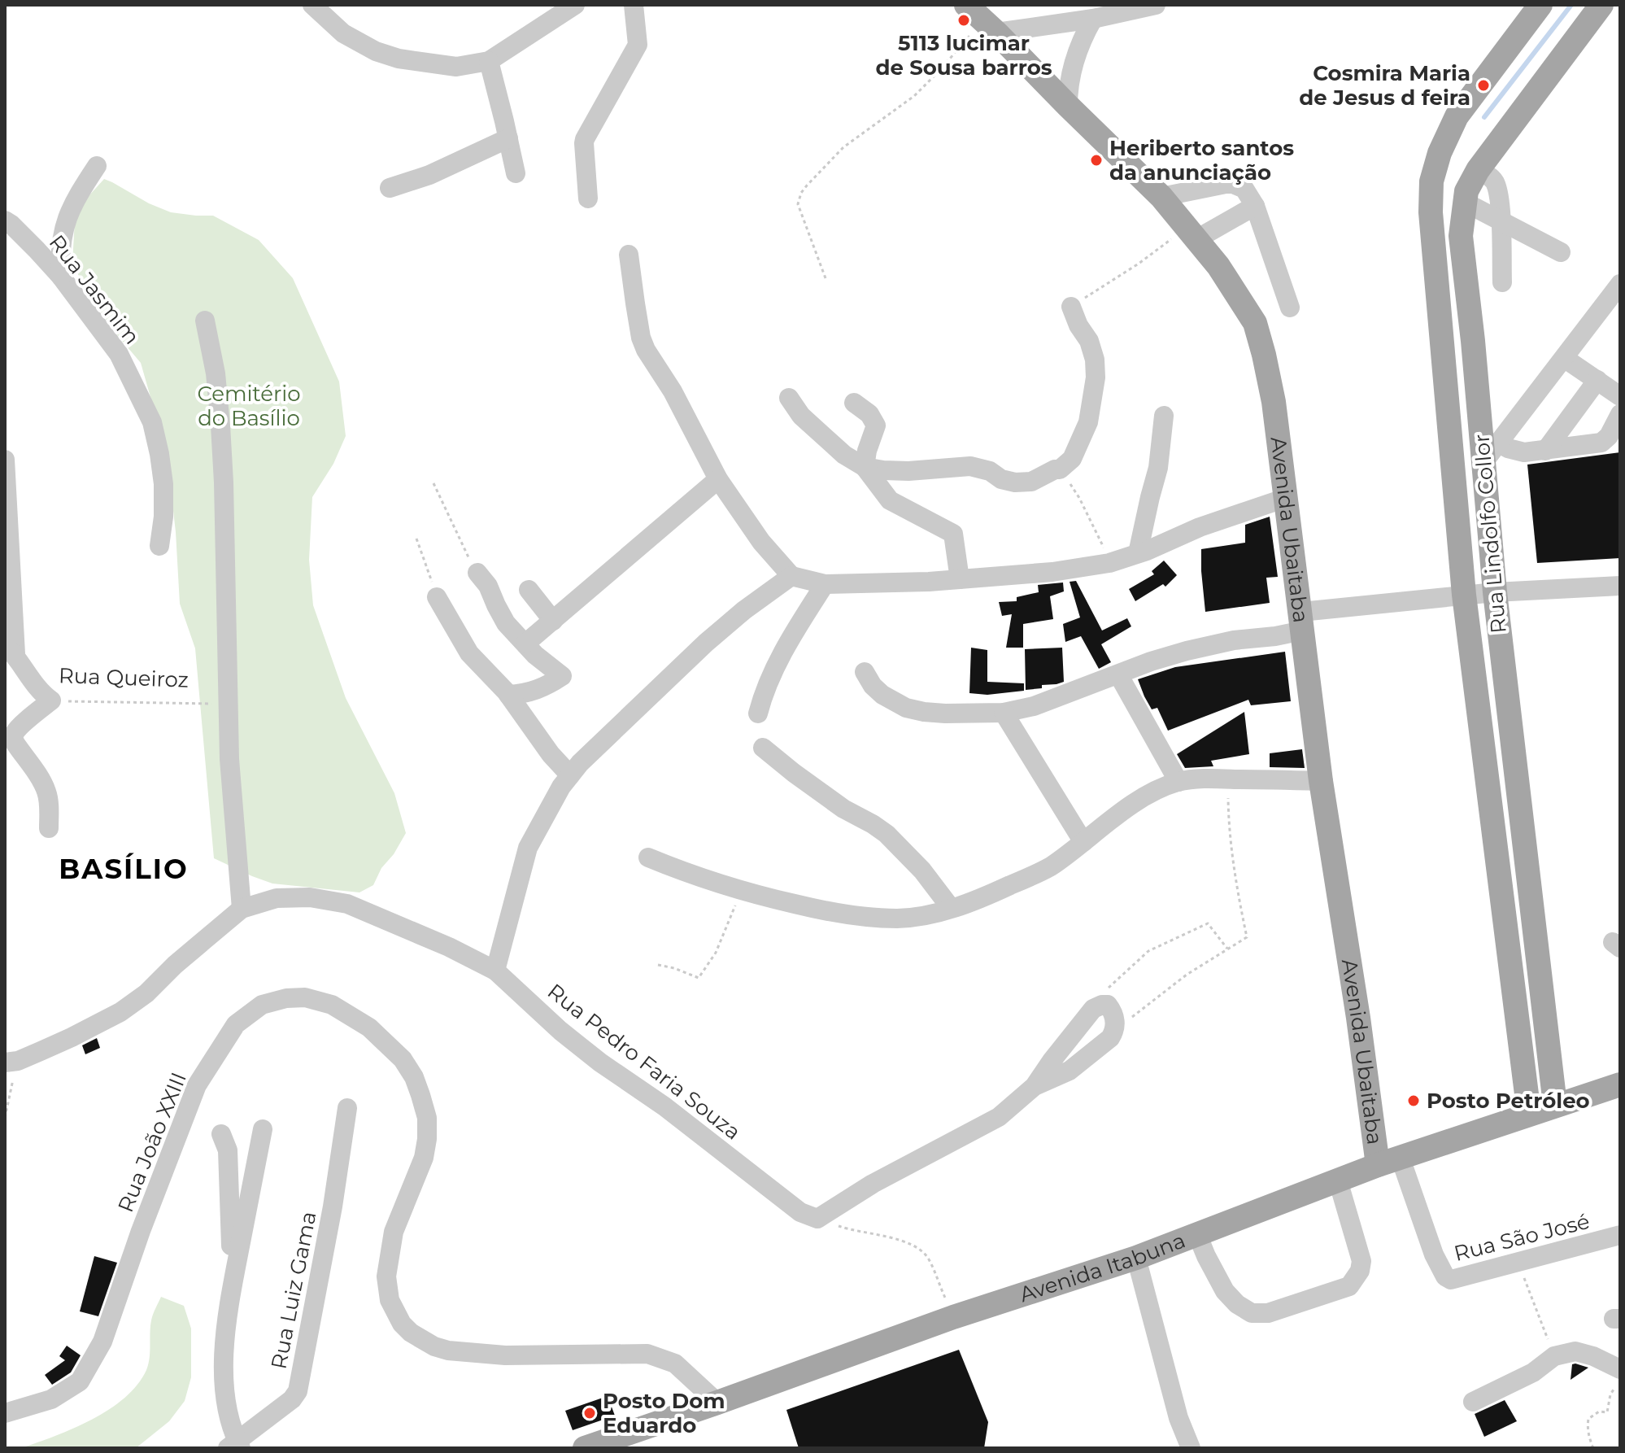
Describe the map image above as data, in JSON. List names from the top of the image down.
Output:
{
  "streets": {
    "main road": ["Avenida Ubaitaba", "Rua Lindolfo Collor", "Avenida Itabuna"],
    "street": [
      "Rua Jasmim",
      "Rua Queiroz",
      "Rua Pedro Faria Souza",
      "Rua João XXIII",
      "Rua São José",
      "Rua Luiz Gama"
    ]
  },
  "crossings": [
    ["Avenida Ubaitaba", "Rua São José"],
    ["Avenida Ubaitaba", "Avenida Itabuna"],
    ["Rua Lindolfo Collor", "Avenida Itabuna"],
    ["Rua João XXIII", "Avenida Itabuna"],
    ["Rua São José", "Avenida Itabuna"]
  ],
  "districts": ["BASÍLIO"],
  "parks": ["Cemitério do Basílio"],
  "places": [
    "5113 lucimar de Sousa barros",
    "Cosmira Maria de Jesus d feira",
    "Heriberto santos da anunciação",
    "Posto Petróleo",
    "Posto Dom Eduardo"
  ]
}
